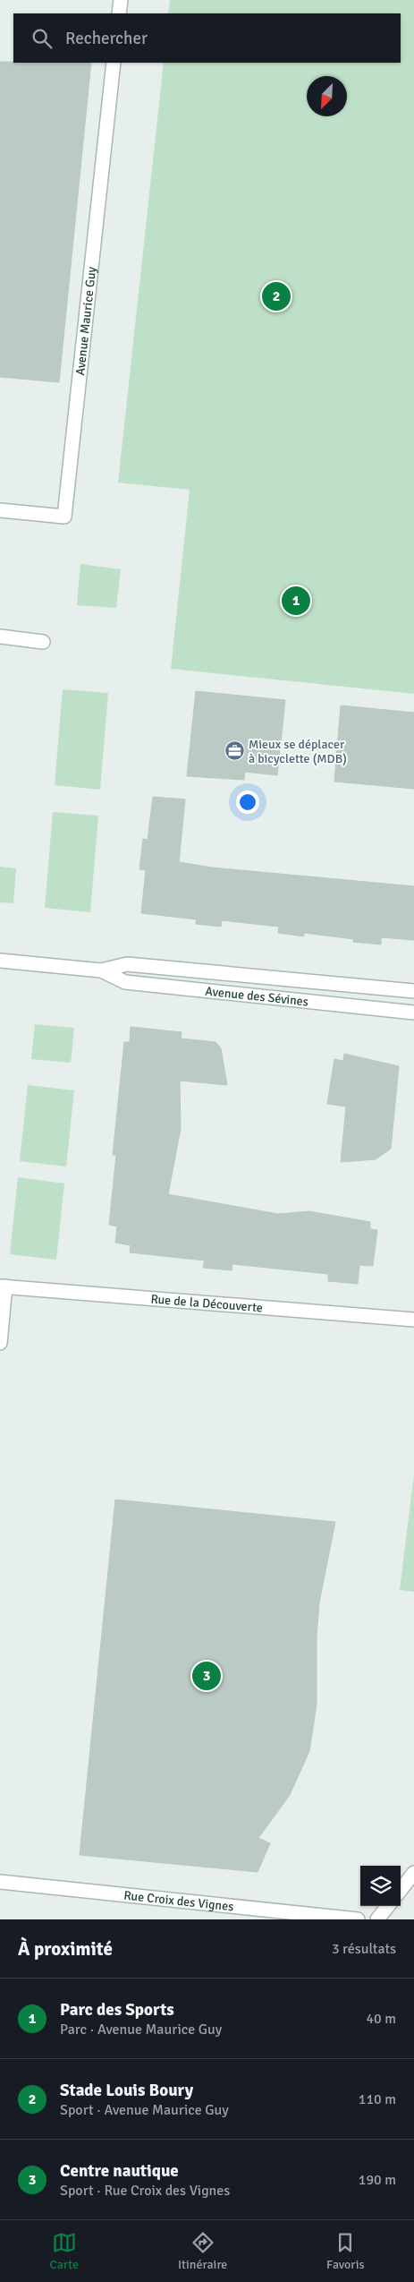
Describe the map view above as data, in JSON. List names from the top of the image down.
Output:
{
  "streets": {
    "street": [
      "Avenue Maurice Guy",
      "Avenue des Sévines",
      "Rue de la Découverte",
      "Rue Croix des Vignes"
    ]
  },
  "places": {
    "office": ["Mieux se déplacer à bicyclette (MDB)"]
  },
  "north": "bottom left",
  "page": {
    "search": "Rechercher",
    "pins": ["2", "1", "3"],
    "heading": ["À proximité", "3 résultats"],
    "list": [
      {
        "mark": "1",
        "name": "Parc des Sports",
        "note": "Parc · Avenue Maurice Guy",
        "value": "40 m"
      },
      {
        "mark": "2",
        "name": "Stade Louis Boury",
        "note": "Sport · Avenue Maurice Guy",
        "value": "110 m"
      },
      {
        "mark": "3",
        "name": "Centre nautique",
        "note": "Sport · Rue Croix des Vignes",
        "value": "190 m"
      }
    ],
    "nav": ["Carte", "Itinéraire", "Favoris"]
  }
}
